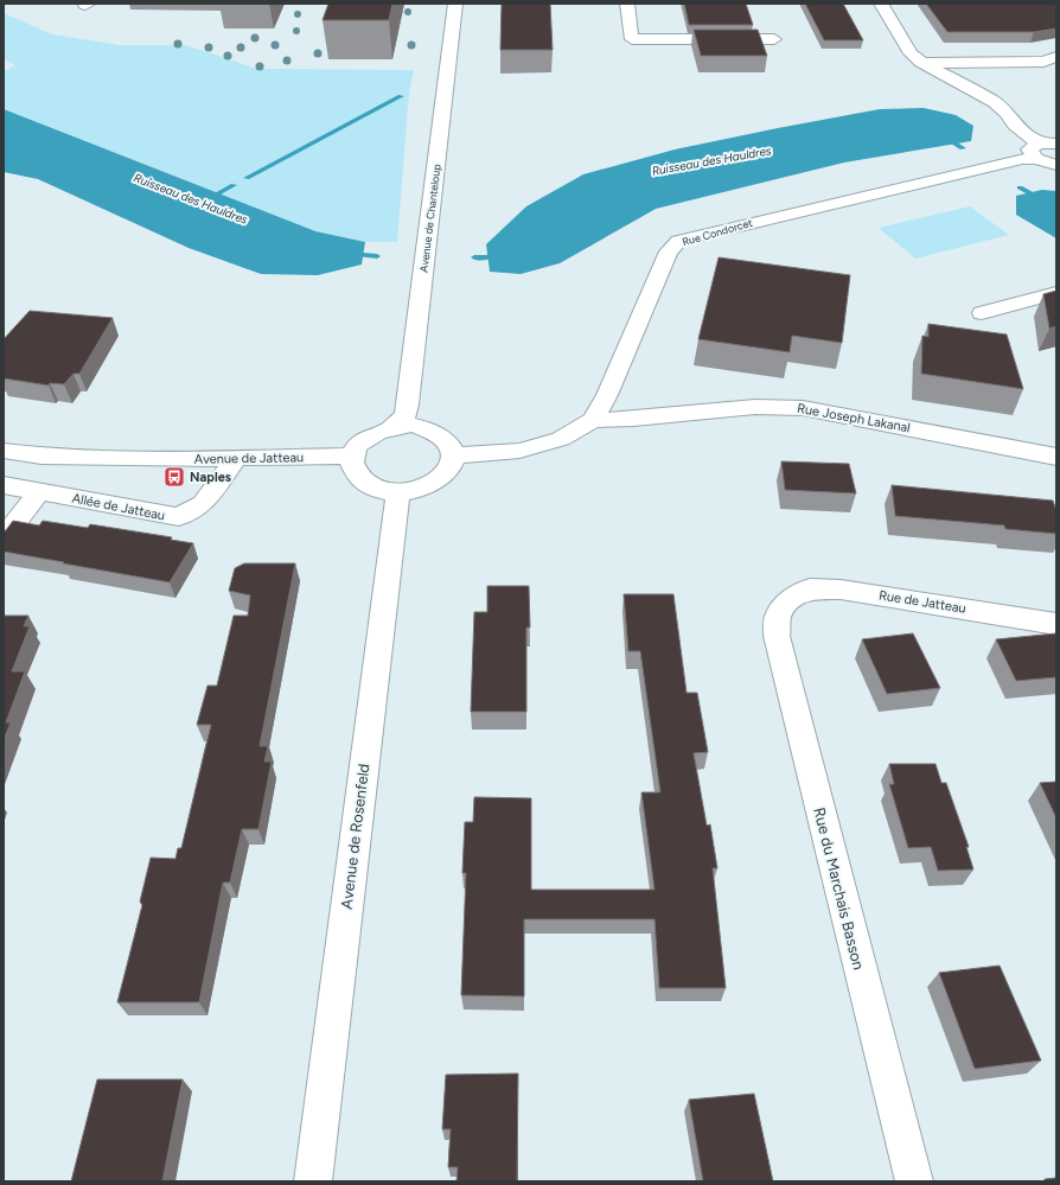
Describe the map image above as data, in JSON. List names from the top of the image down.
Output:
{
  "streets": {
    "street": [
      "Avenue de Chanteloup",
      "Rue Condorcet",
      "Rue Joseph Lakanal",
      "Avenue de Jatteau",
      "Allée de Jatteau",
      "Rue de Jatteau",
      "Avenue de Rosenfeld",
      "Rue du Marchais Basson"
    ]
  },
  "crossings": [
    ["Avenue de Chanteloup", "Rue Condorcet"],
    ["Avenue de Chanteloup", "Avenue de Jatteau"],
    ["Avenue de Chanteloup", "Avenue de Rosenfeld"],
    ["Rue Condorcet", "Rue Joseph Lakanal"],
    ["Rue Condorcet", "Avenue de Jatteau"],
    ["Rue Condorcet", "Avenue de Rosenfeld"],
    ["Avenue de Jatteau", "Allée de Jatteau"],
    ["Avenue de Jatteau", "Avenue de Rosenfeld"],
    ["Rue de Jatteau", "Rue du Marchais Basson"]
  ],
  "water": ["Ruisseau des Hauldres"],
  "places": {
    "bus stop": ["Naples"]
  }
}
